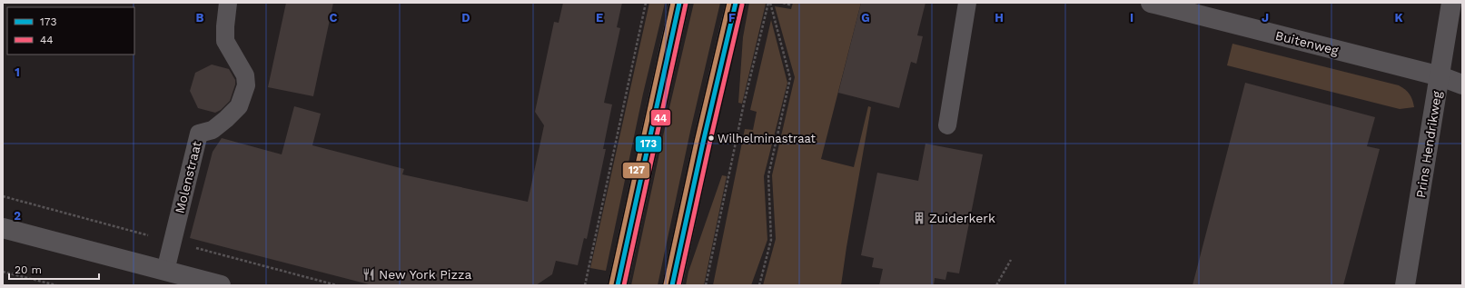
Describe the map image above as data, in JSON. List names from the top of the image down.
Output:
{
  "streets": {
    "street": ["Buitenweg", "Prins Hendrikweg"],
    "lane": ["Molenstraat"]
  },
  "crossings": [
    ["Buitenweg", "Prins Hendrikweg"]
  ],
  "places": {
    "other": ["Wilhelminastraat"],
    "building": ["Zuiderkerk"],
    "restaurant": ["New York Pizza"]
  },
  "lines": ["transit line 173", "transit line 127", "transit line 44"],
  "legend": ["173", "44"],
  "scale_bar": "20 m",
  "grid": {
    "columns": [
      "B",
      "C",
      "D",
      "E",
      "F",
      "G",
      "H",
      "I",
      "J",
      "K"
    ],
    "rows": ["1", "2"]
  }
}
